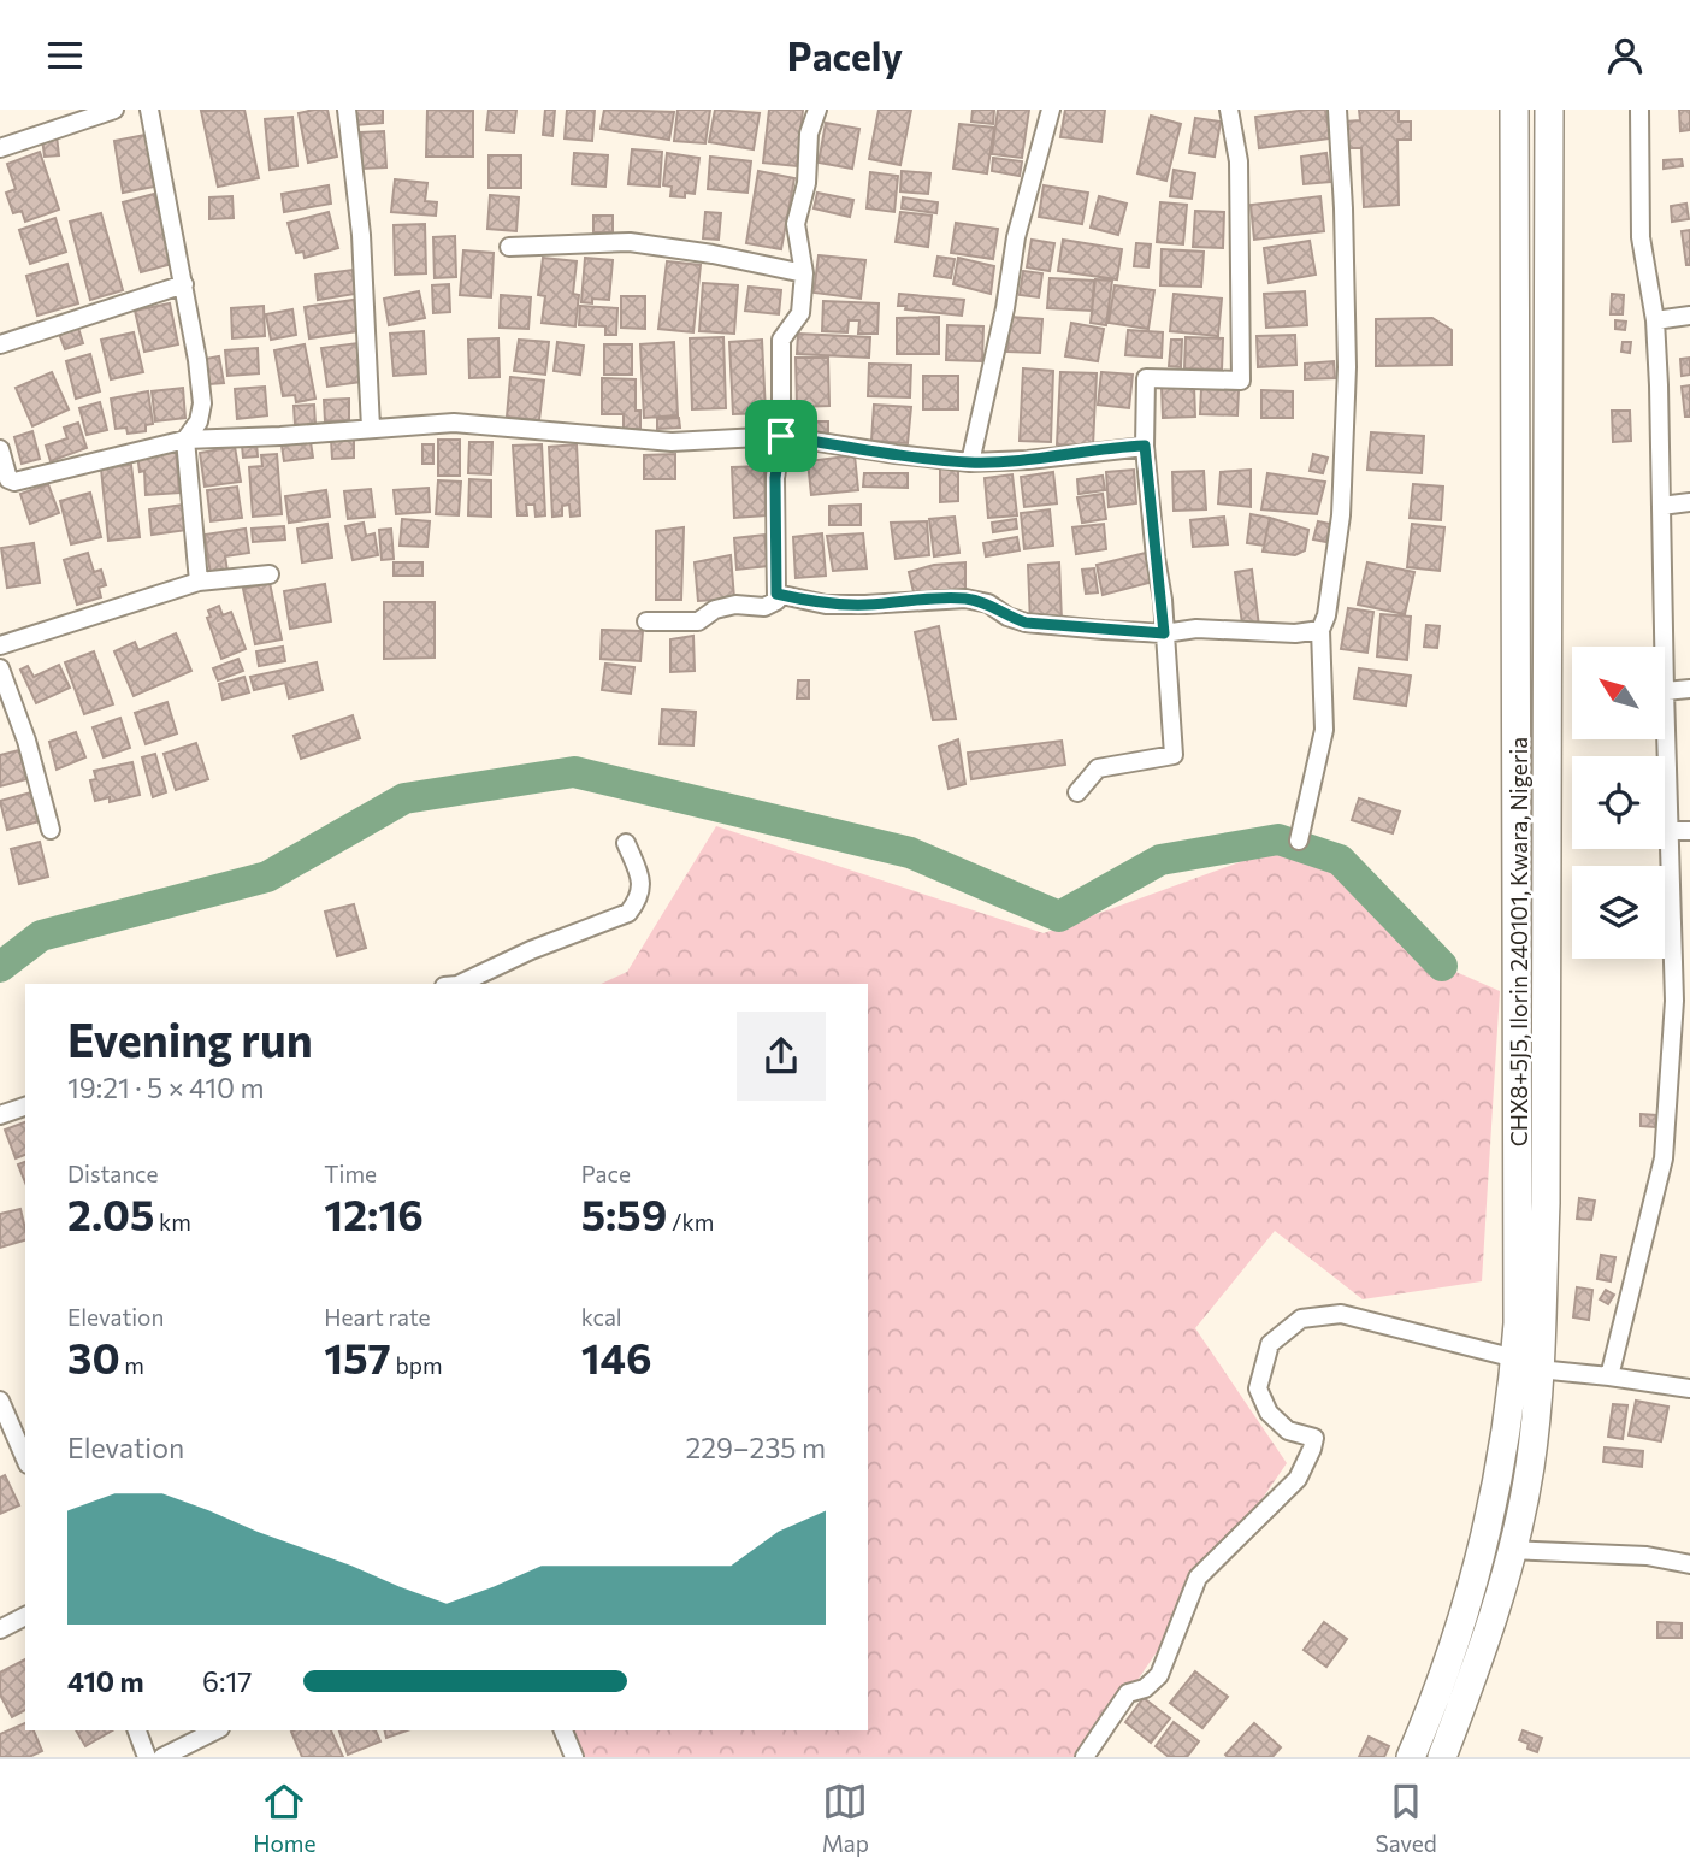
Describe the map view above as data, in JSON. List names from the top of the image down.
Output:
{
  "streets": {
    "main road": ["CHX8+5J5, Ilorin 240101, Kwara, Nigeria"]
  },
  "north": "top left",
  "page": {
    "header": "Pacely",
    "heading": ["Evening run", "19:21 · 5 × 410 m"],
    "stats": [
      ["Distance", "2.05 km"],
      ["Time", "12:16"],
      ["Pace", "5:59 /km"],
      ["Elevation", "30 m"],
      ["Heart rate", "157 bpm"],
      ["kcal", "146"]
    ],
    "chart": ["Elevation", "229–235 m"],
    "list": [
      {
        "name": "410 m",
        "note": "6:17"
      }
    ],
    "tabs": ["Home", "Map", "Saved"]
  }
}
